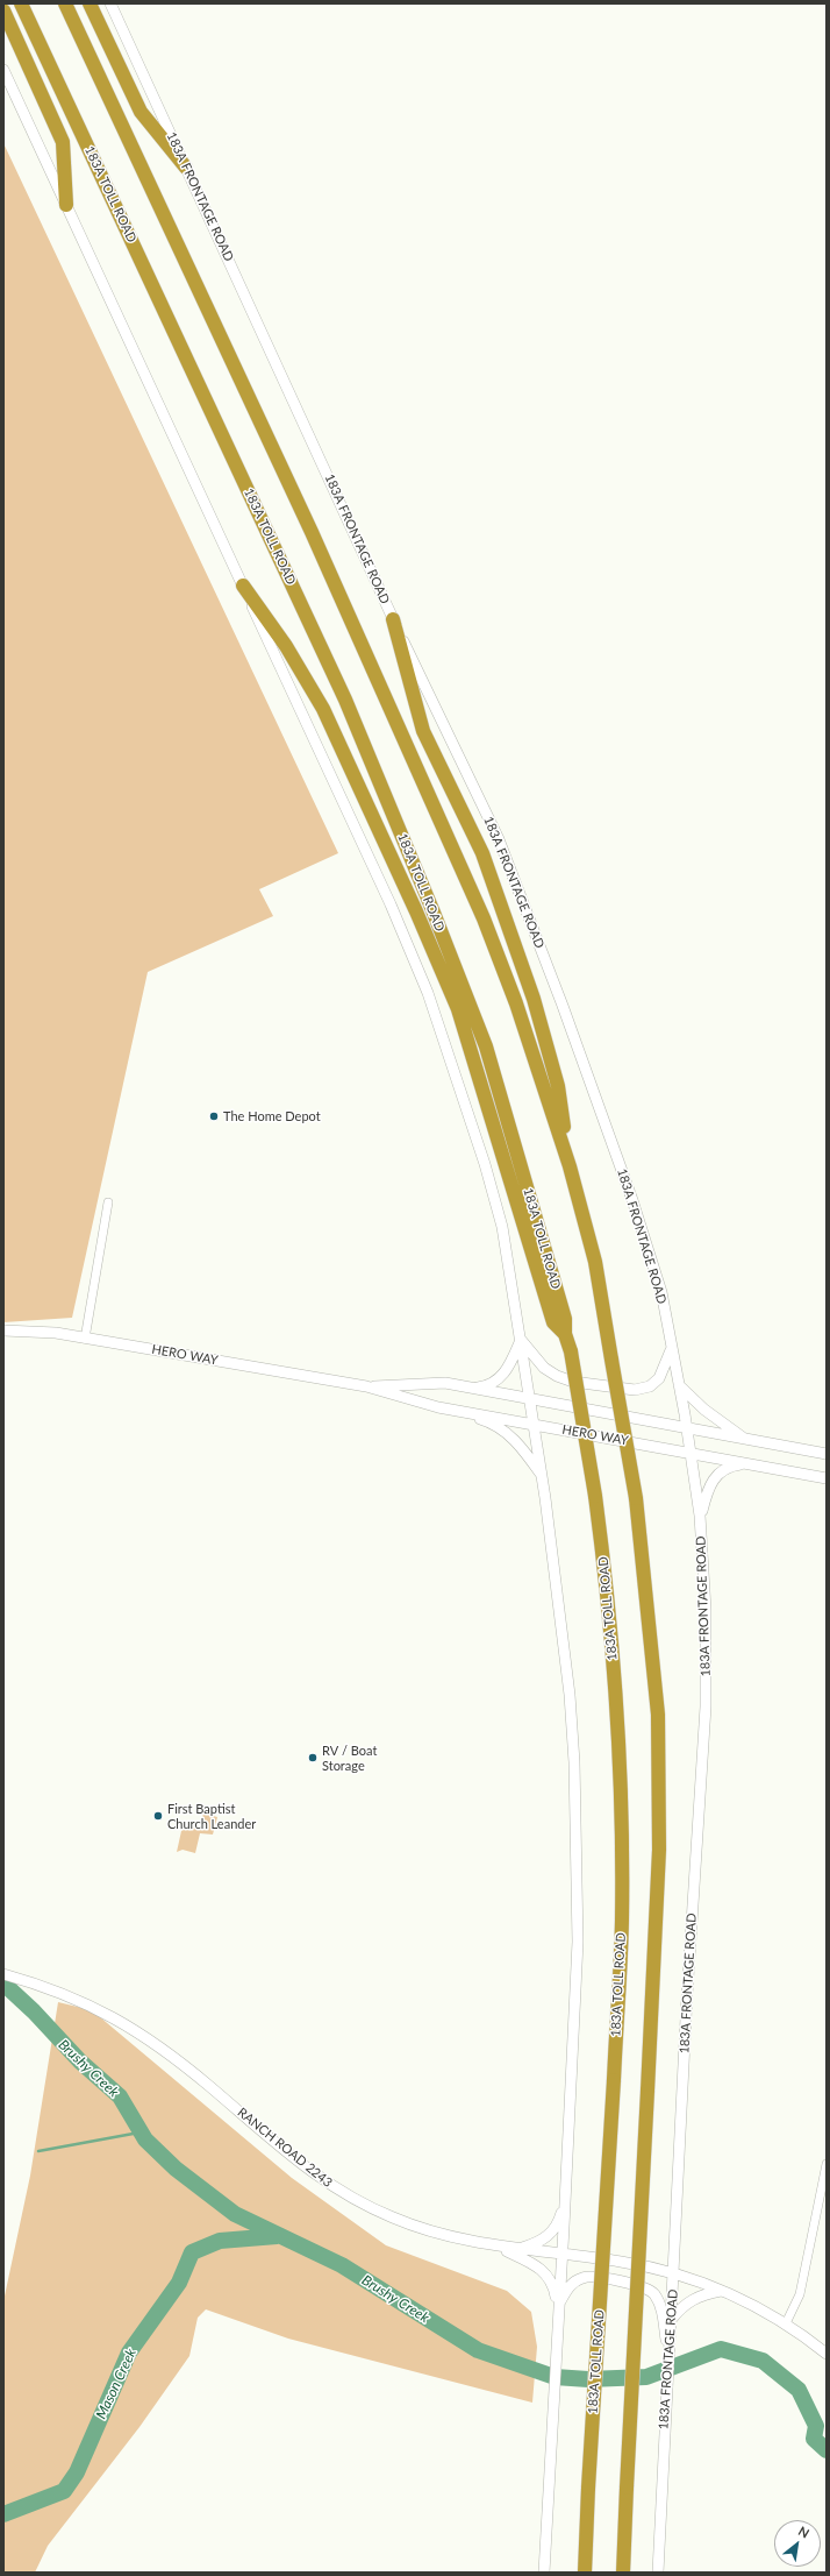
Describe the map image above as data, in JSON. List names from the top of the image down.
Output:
{
  "streets": {
    "highway": ["183A TOLL ROAD"],
    "main road": ["183A FRONTAGE ROAD", "HERO WAY", "RANCH ROAD 2243"]
  },
  "crossings": [
    ["183A FRONTAGE ROAD", "HERO WAY"],
    ["183A FRONTAGE ROAD", "RANCH ROAD 2243"]
  ],
  "water": ["Brushy Creek", "Mason Creek"],
  "places": ["The Home Depot", "RV / Boat Storage", "First Baptist Church Leander"],
  "north": "top right"
}
